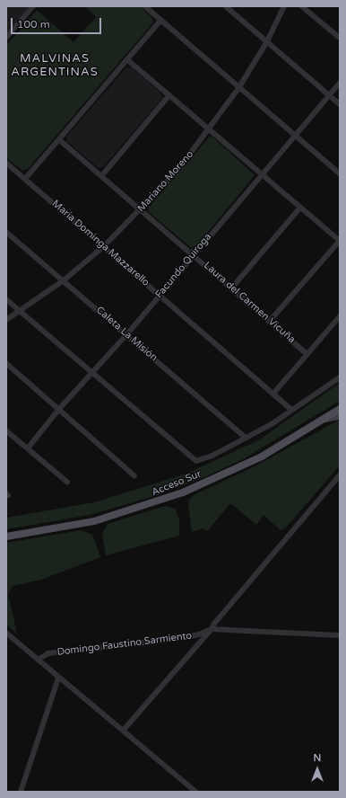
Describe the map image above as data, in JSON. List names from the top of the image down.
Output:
{
  "streets": {
    "main road": ["Acceso Sur"],
    "street": [
      "Mariano Moreno",
      "María Dominga Mazzarello",
      "Facundo Quiroga",
      "Laura del Carmen Vicuña",
      "Caleta La Misión",
      "Domingo Faustino Sarmiento"
    ]
  },
  "crossings": [
    ["Mariano Moreno", "María Dominga Mazzarello"],
    ["Mariano Moreno", "Laura del Carmen Vicuña"],
    ["Mariano Moreno", "Caleta La Misión"],
    ["María Dominga Mazzarello", "Facundo Quiroga"],
    ["Facundo Quiroga", "Laura del Carmen Vicuña"],
    ["Facundo Quiroga", "Caleta La Misión"]
  ],
  "districts": ["MALVINAS ARGENTINAS"],
  "scale_bar": "100 m",
  "north": "top"
}
